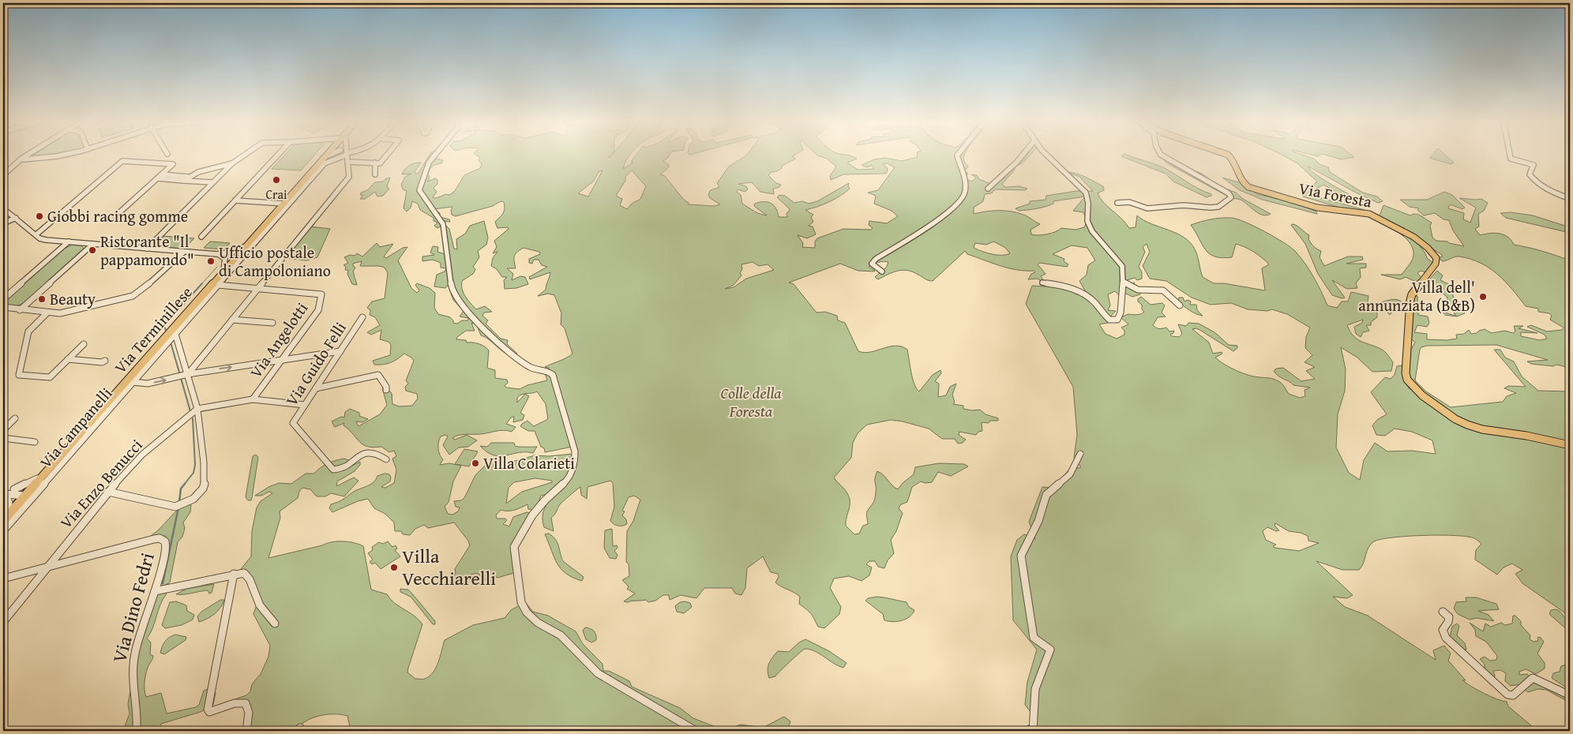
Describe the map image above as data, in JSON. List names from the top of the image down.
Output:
{
  "streets": {
    "main road": ["Via Foresta", "Via Terminillese"],
    "street": [
      "Via Angelotti",
      "Via Guido Felli",
      "Via Campanelli",
      "Via Enzo Benucci",
      "Via Dino Fedri"
    ]
  },
  "crossings": [
    ["Via Enzo Benucci", "Via Dino Fedri"]
  ],
  "parks": ["Colle della Foresta"],
  "places": [
    "Crai",
    "Giobbi racing gomme",
    "Ristorante \"Il pappamondo\"",
    "Ufficio postale di Campoloniano",
    "Villa dell' annunziata (B&B)",
    "Beauty",
    "Villa Colarieti",
    "Villa Vecchiarelli"
  ]
}
